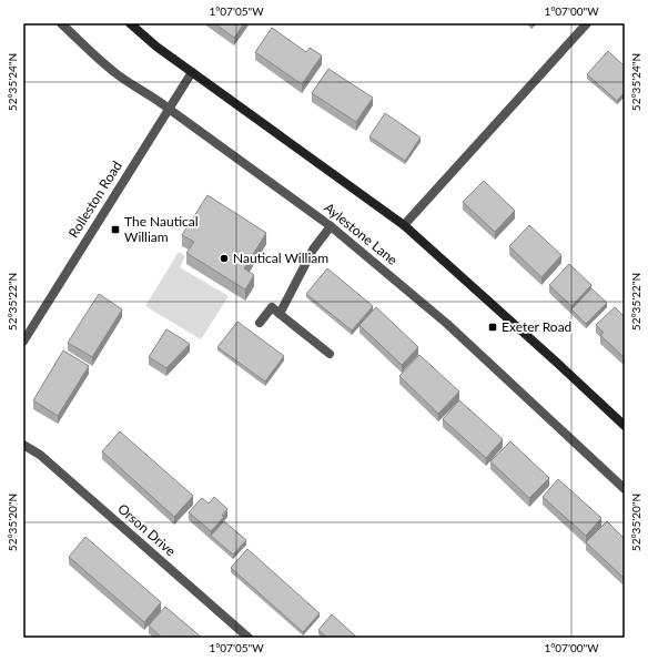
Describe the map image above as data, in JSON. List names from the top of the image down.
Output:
{
  "streets": {
    "street": ["Rolleston Road", "Aylestone Lane", "Orson Drive"]
  },
  "crossings": [
    ["Rolleston Road", "Aylestone Lane"]
  ],
  "places": {
    "transit": ["The Nautical William", "Exeter Road"],
    "other": ["Nautical William"]
  },
  "coordinates": [
    "1°07'05\"W",
    "1°07'00\"W",
    "52°35'24\"N",
    "52°35'22\"N",
    "52°35'20\"N"
  ]
}
